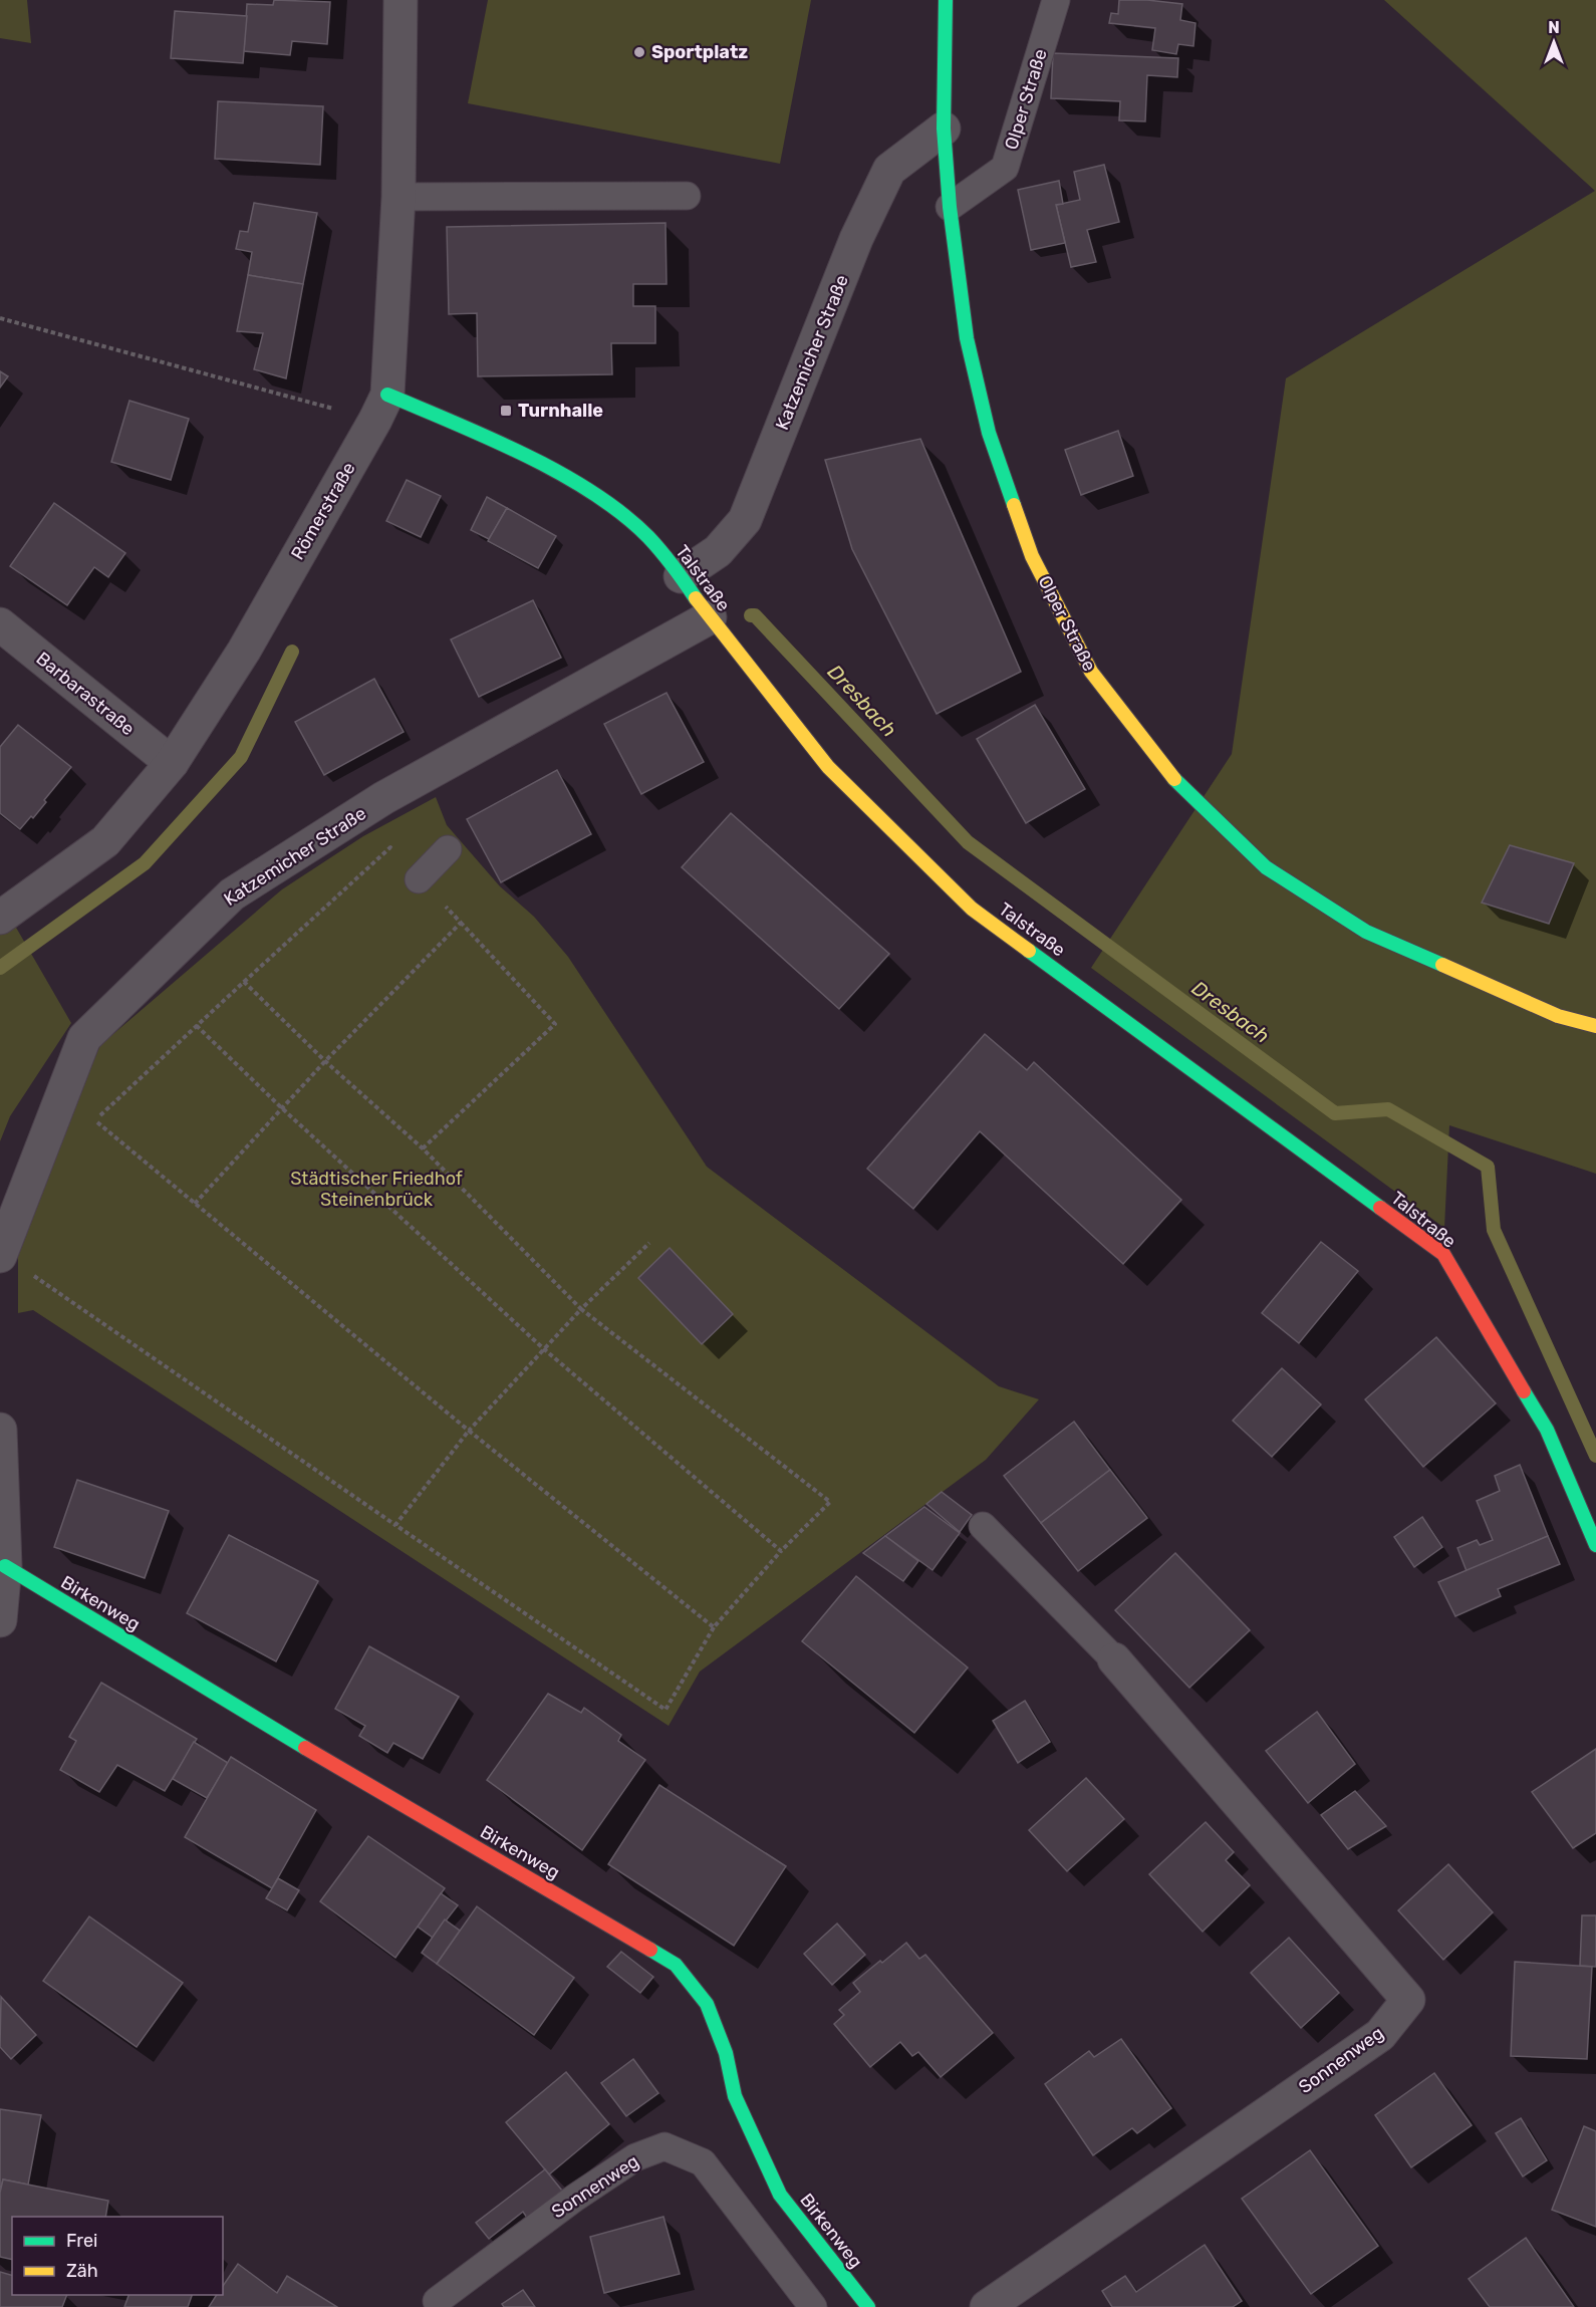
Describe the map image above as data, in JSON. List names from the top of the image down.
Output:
{
  "streets": {
    "street": [
      "Olper Straße",
      "Katzemicher Straße",
      "Römerstraße",
      "Talstraße",
      "Barbarastraße",
      "Birkenweg",
      "Sonnenweg"
    ]
  },
  "crossings": [
    ["Olper Straße", "Katzemicher Straße"],
    ["Katzemicher Straße", "Talstraße"],
    ["Römerstraße", "Talstraße"],
    ["Römerstraße", "Barbarastraße"]
  ],
  "water": ["Dresbach"],
  "parks": ["Städtischer Friedhof Steinenbrück"],
  "places": {
    "other": ["Sportplatz"],
    "transit": ["Turnhalle"]
  },
  "legend": ["Frei", "Zäh"],
  "north": "top"
}
